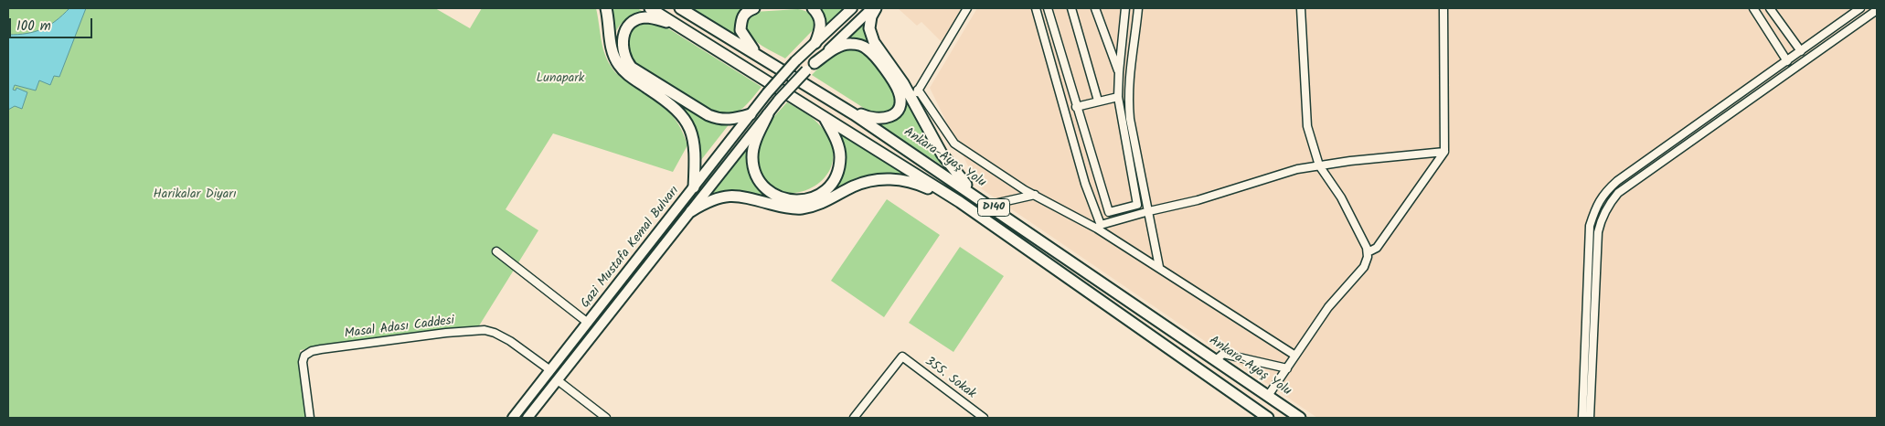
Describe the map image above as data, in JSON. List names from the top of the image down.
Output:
{
  "streets": {
    "highway": ["Ankara-Ayaş Yolu", "D140"],
    "main road": ["Gazi Mustafa Kemal Bulvarı"],
    "street": ["Masal Adası Caddesi", "355. Sokak"]
  },
  "crossings": [
    ["Gazi Mustafa Kemal Bulvarı", "Masal Adası Caddesi"]
  ],
  "parks": ["Lunapark", "Harikalar Diyarı"],
  "scale_bar": "100 m"
}
